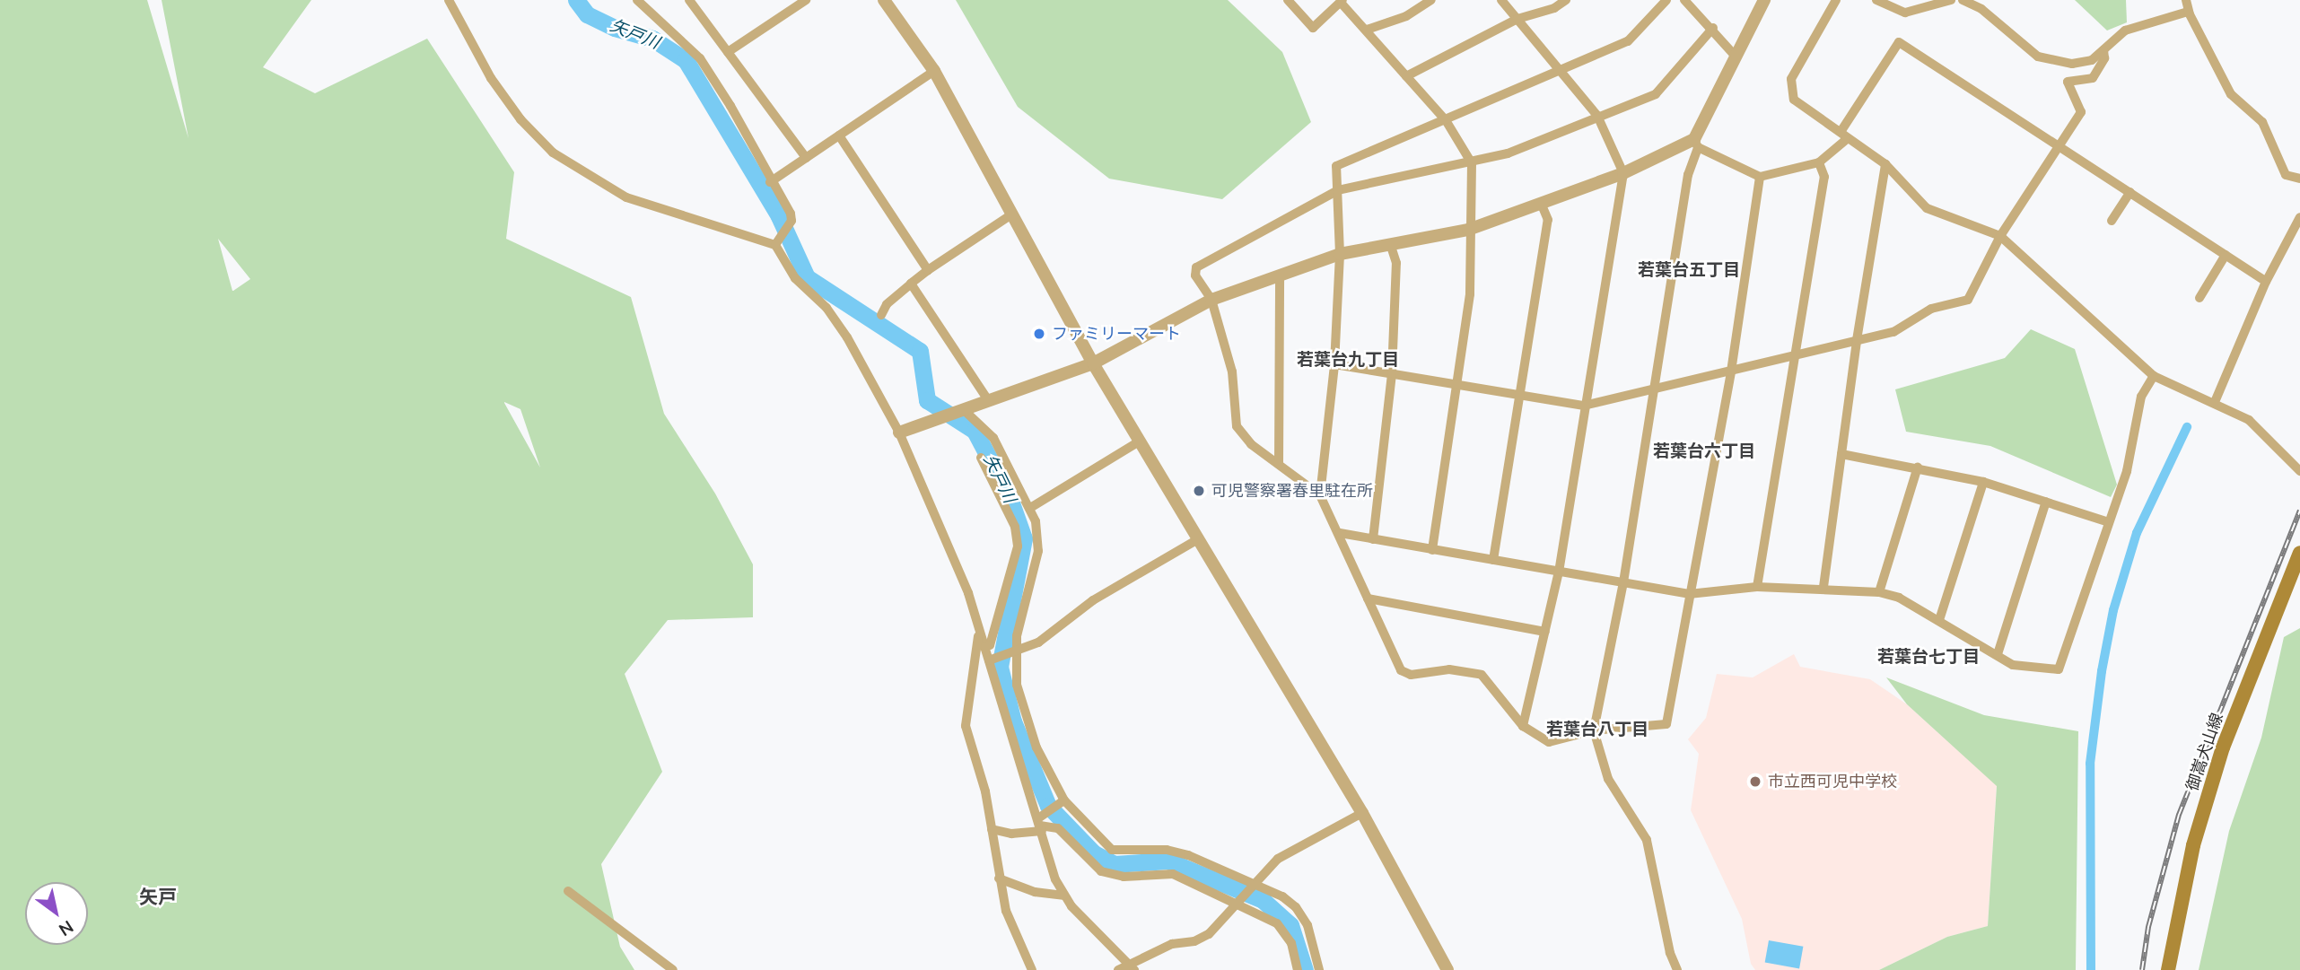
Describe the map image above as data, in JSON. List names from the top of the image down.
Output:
{
  "streets": {
    "main road": ["御嵩犬山線"]
  },
  "districts": [
    "若葉台五丁目",
    "若葉台九丁目",
    "若葉台六丁目",
    "若葉台七丁目",
    "若葉台八丁目",
    "矢戸"
  ],
  "water": ["矢戸川"],
  "places": ["ファミリーマート", "可児警察署春里駐在所", "市立西可児中学校"],
  "north": "bottom right"
}
